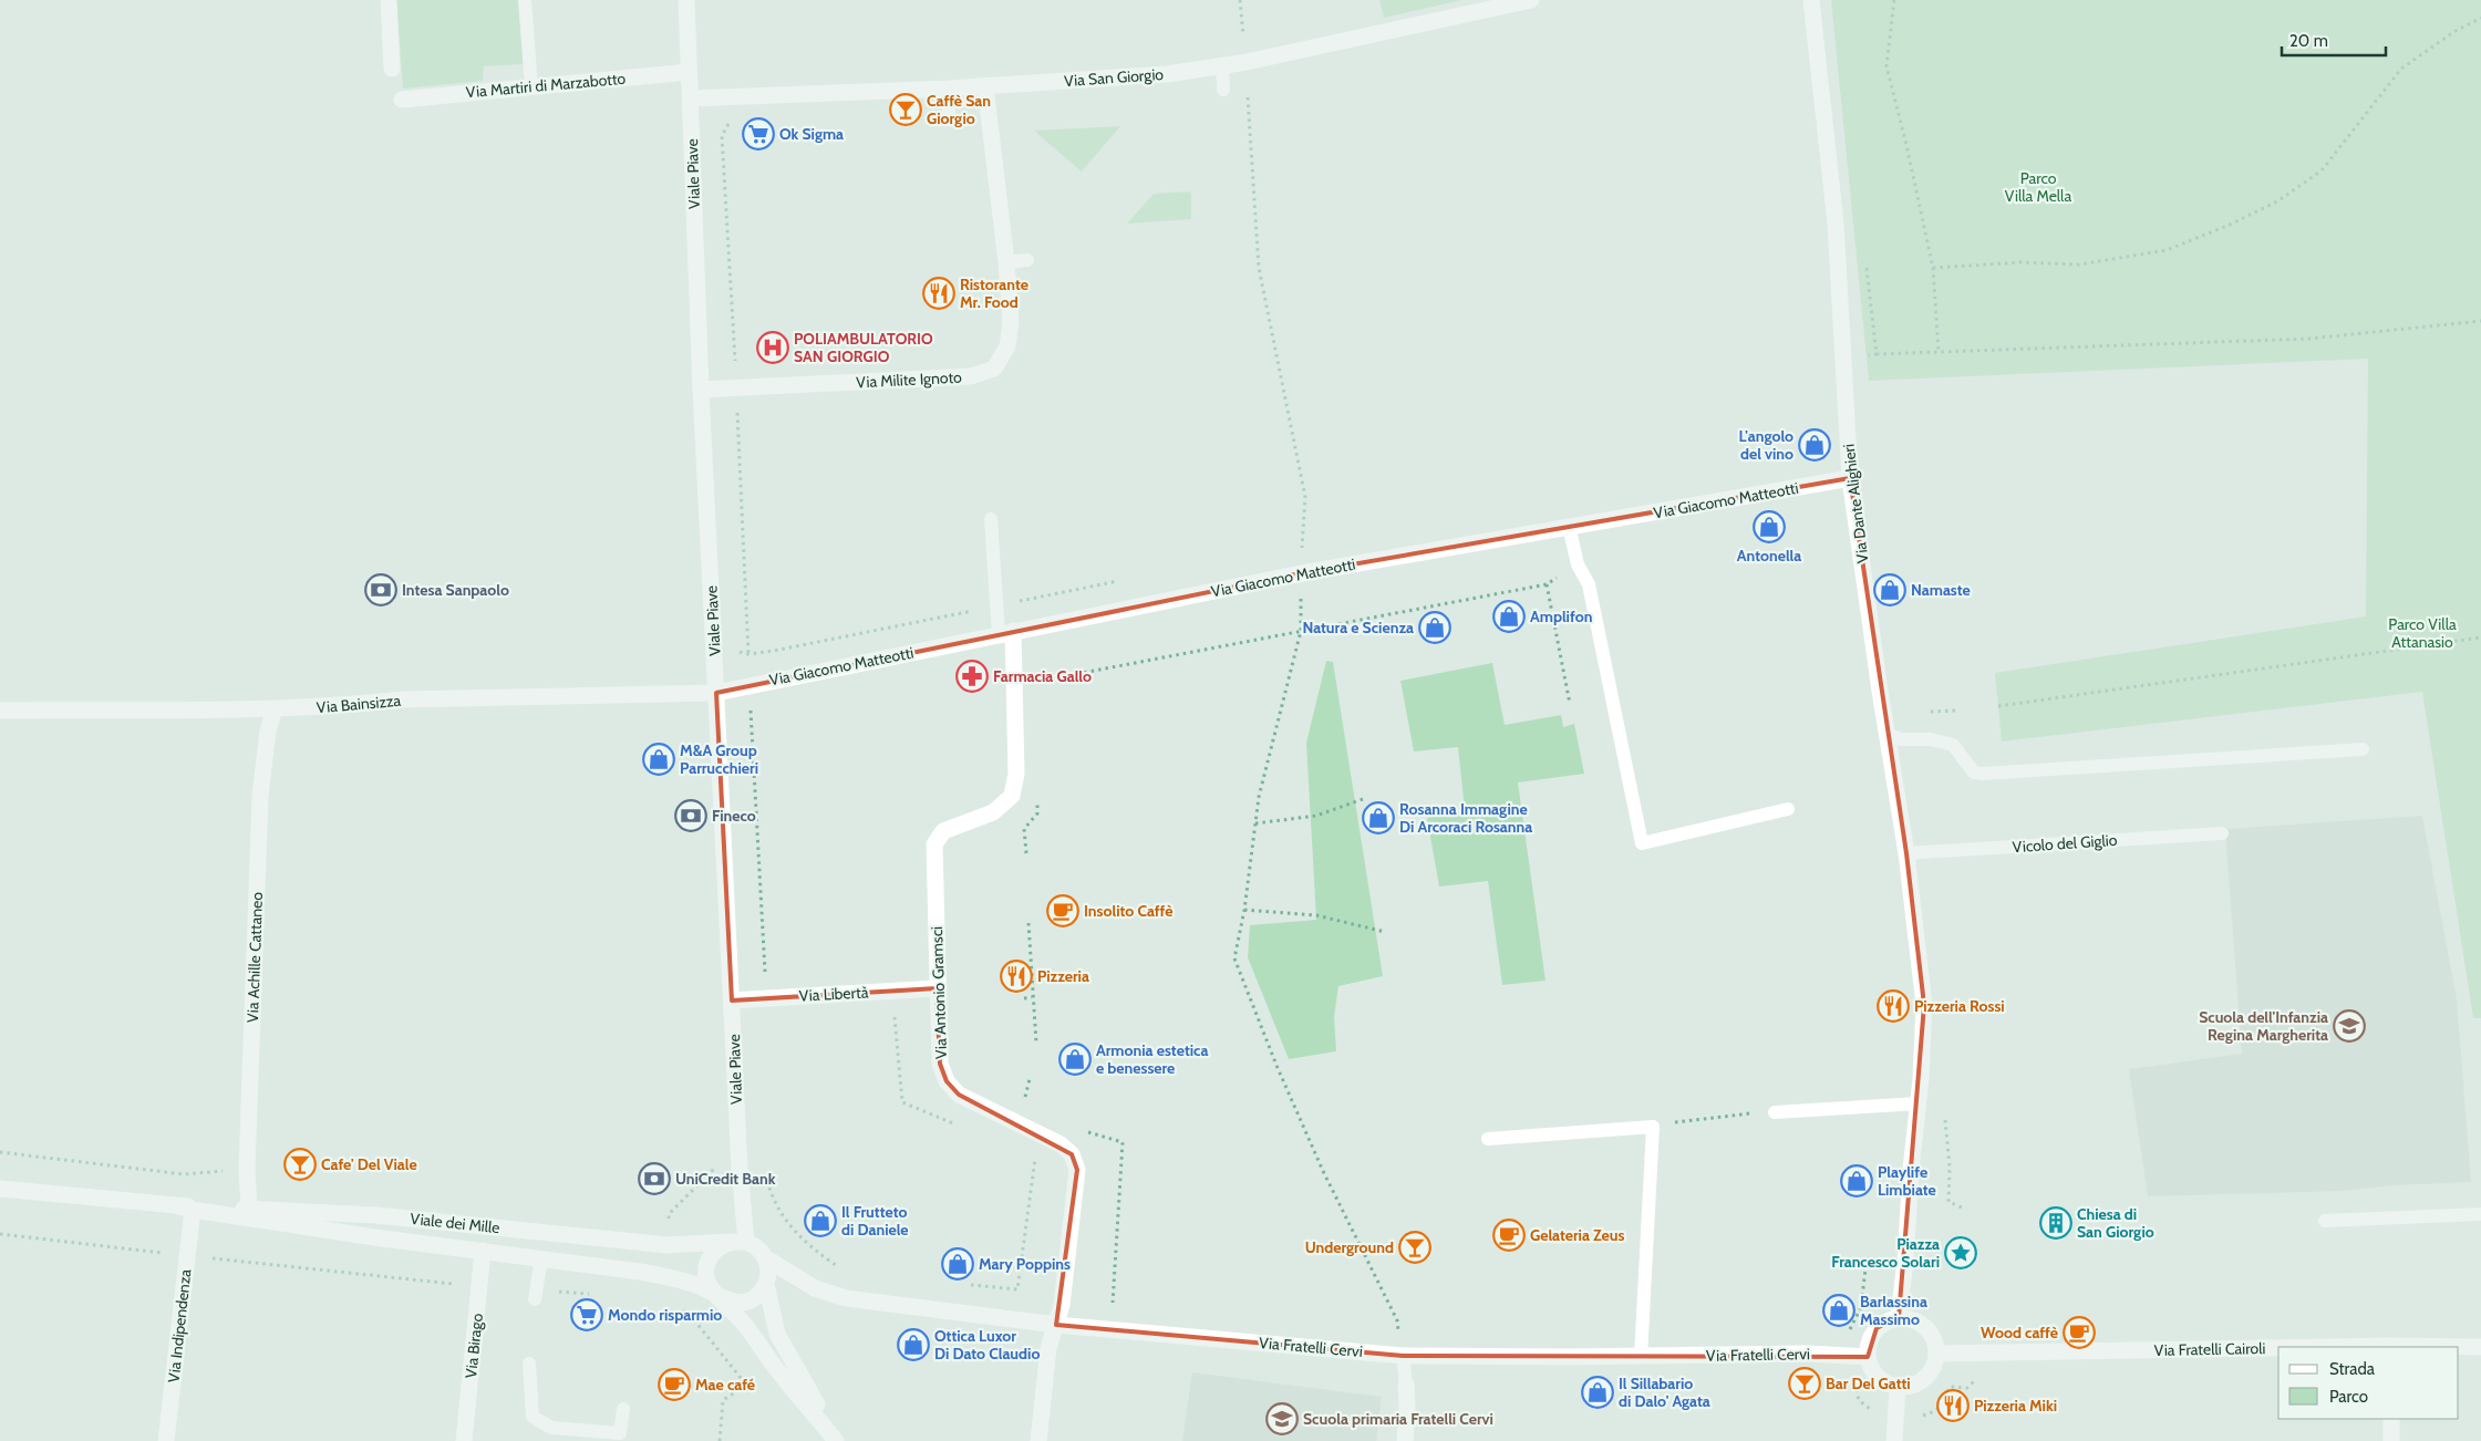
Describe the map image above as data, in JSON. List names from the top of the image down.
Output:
{
  "streets": {
    "street": [
      "Via San Giorgio",
      "Via Martiri di Marzabotto",
      "Viale Piave",
      "Via Milite Ignoto",
      "Via Giacomo Matteotti",
      "Via Dante Alighieri",
      "Via Bainsizza",
      "Via Achille Cattaneo",
      "Via Antonio Gramsci",
      "Via Libertà",
      "Viale dei Mille",
      "Via Indipendenza",
      "Via Birago",
      "Via Fratelli Cervi",
      "Via Fratelli Cairoli"
    ],
    "lane": ["Vicolo del Giglio"]
  },
  "crossings": [
    ["Via San Giorgio", "Viale Piave"],
    ["Via San Giorgio", "Via Milite Ignoto"],
    ["Via Martiri di Marzabotto", "Viale Piave"],
    ["Viale Piave", "Via Milite Ignoto"],
    ["Viale Piave", "Via Giacomo Matteotti"],
    ["Viale Piave", "Via Bainsizza"],
    ["Viale Piave", "Via Libertà"],
    ["Viale Piave", "Viale dei Mille"],
    ["Viale Piave", "Via Fratelli Cervi"],
    ["Via Giacomo Matteotti", "Via Dante Alighieri"],
    ["Via Giacomo Matteotti", "Via Bainsizza"],
    ["Via Giacomo Matteotti", "Via Antonio Gramsci"],
    ["Via Dante Alighieri", "Vicolo del Giglio"],
    ["Via Bainsizza", "Via Achille Cattaneo"],
    ["Via Achille Cattaneo", "Viale dei Mille"],
    ["Via Antonio Gramsci", "Via Libertà"],
    ["Via Antonio Gramsci", "Via Fratelli Cervi"],
    ["Viale dei Mille", "Via Indipendenza"],
    ["Viale dei Mille", "Via Birago"],
    ["Viale dei Mille", "Via Fratelli Cervi"],
    ["Via Fratelli Cervi", "Via Fratelli Cairoli"]
  ],
  "parks": ["Parco Villa Mella", "Parco Villa Attanasio"],
  "places": {
    "bar": [
      "Caffè San Giorgio",
      "Cafe' Del Viale",
      "Underground",
      "Bar Del Gatti"
    ],
    "supermarket": ["Ok Sigma", "Mondo risparmio"],
    "restaurant": [
      "Ristorante Mr. Food",
      "Pizzeria",
      "Pizzeria Rossi",
      "Pizzeria Miki"
    ],
    "hospital": ["POLIAMBULATORIO SAN GIORGIO"],
    "shop": [
      "L'angolo del vino",
      "Antonella",
      "Namaste",
      "Amplifon",
      "Natura e Scienza",
      "M&A Group Parrucchieri",
      "Rosanna Immagine Di Arcoraci Rosanna",
      "Armonia estetica e benessere",
      "Playlife Limbiate",
      "Il Frutteto di Daniele",
      "Mary Poppins",
      "Barlassina Massimo",
      "Ottica Luxor Di Dato Claudio",
      "Il Sillabario di Dalo' Agata"
    ],
    "bank": ["Intesa Sanpaolo", "Fineco", "UniCredit Bank"],
    "pharmacy": ["Farmacia Gallo"],
    "cafe": [
      "Insolito Caffè",
      "Gelateria Zeus",
      "Wood caffè",
      "Mae café"
    ],
    "school or university": ["Scuola dell'Infanzia Regina Margherita", "Scuola primaria Fratelli Cervi"],
    "building": ["Chiesa di San Giorgio"],
    "place": ["Piazza Francesco Solari"]
  },
  "legend": ["Strada", "Parco"],
  "scale_bar": "20 m"
}
